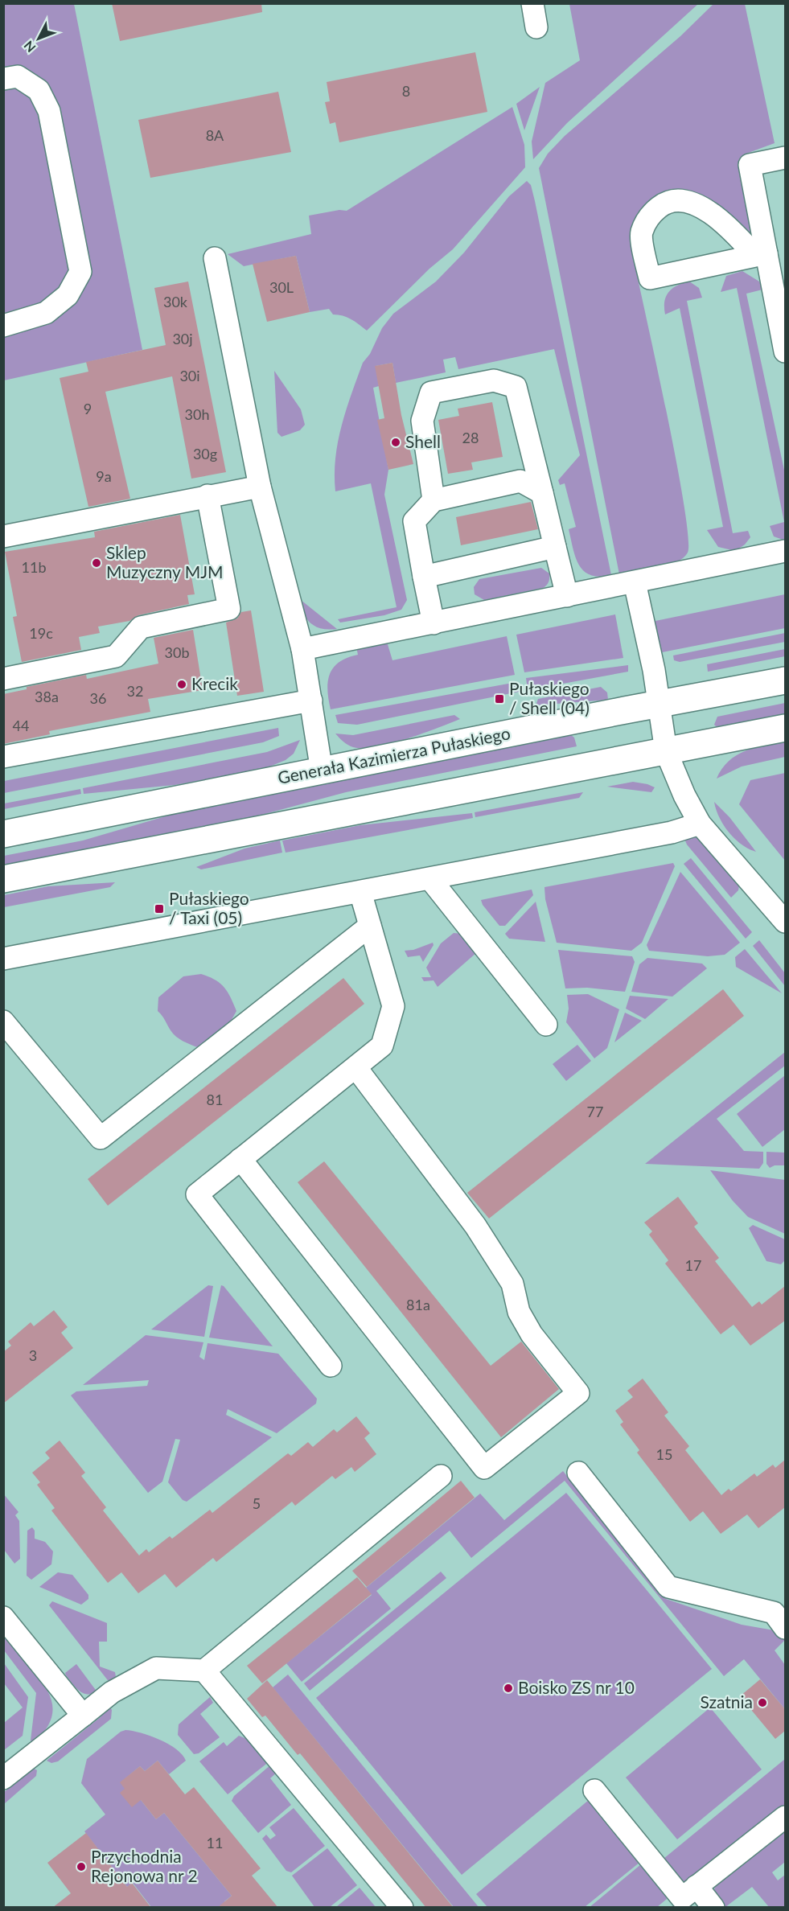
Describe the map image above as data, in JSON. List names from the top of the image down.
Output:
{
  "streets": {
    "main road": ["Generała Kazimierza Pułaskiego"]
  },
  "places": {
    "other": [
      "Shell",
      "Sklep Muzyczny MJM",
      "Krecik",
      "Boisko ZS nr 10",
      "Szatnia",
      "Przychodnia Rejonowa nr 2"
    ],
    "transit": ["Pułaskiego / Shell (04)", "Pułaskiego / Taxi (05)"]
  },
  "house_numbers": [
    "8",
    "8A",
    "30L",
    "30k",
    "30j",
    "30i",
    "9",
    "30h",
    "28",
    "30g",
    "9a",
    "11b",
    "19c",
    "30b",
    "32",
    "38a",
    "36",
    "44",
    "81",
    "77",
    "17",
    "81a",
    "3",
    "15",
    "5",
    "11"
  ],
  "north": "bottom left"
}
